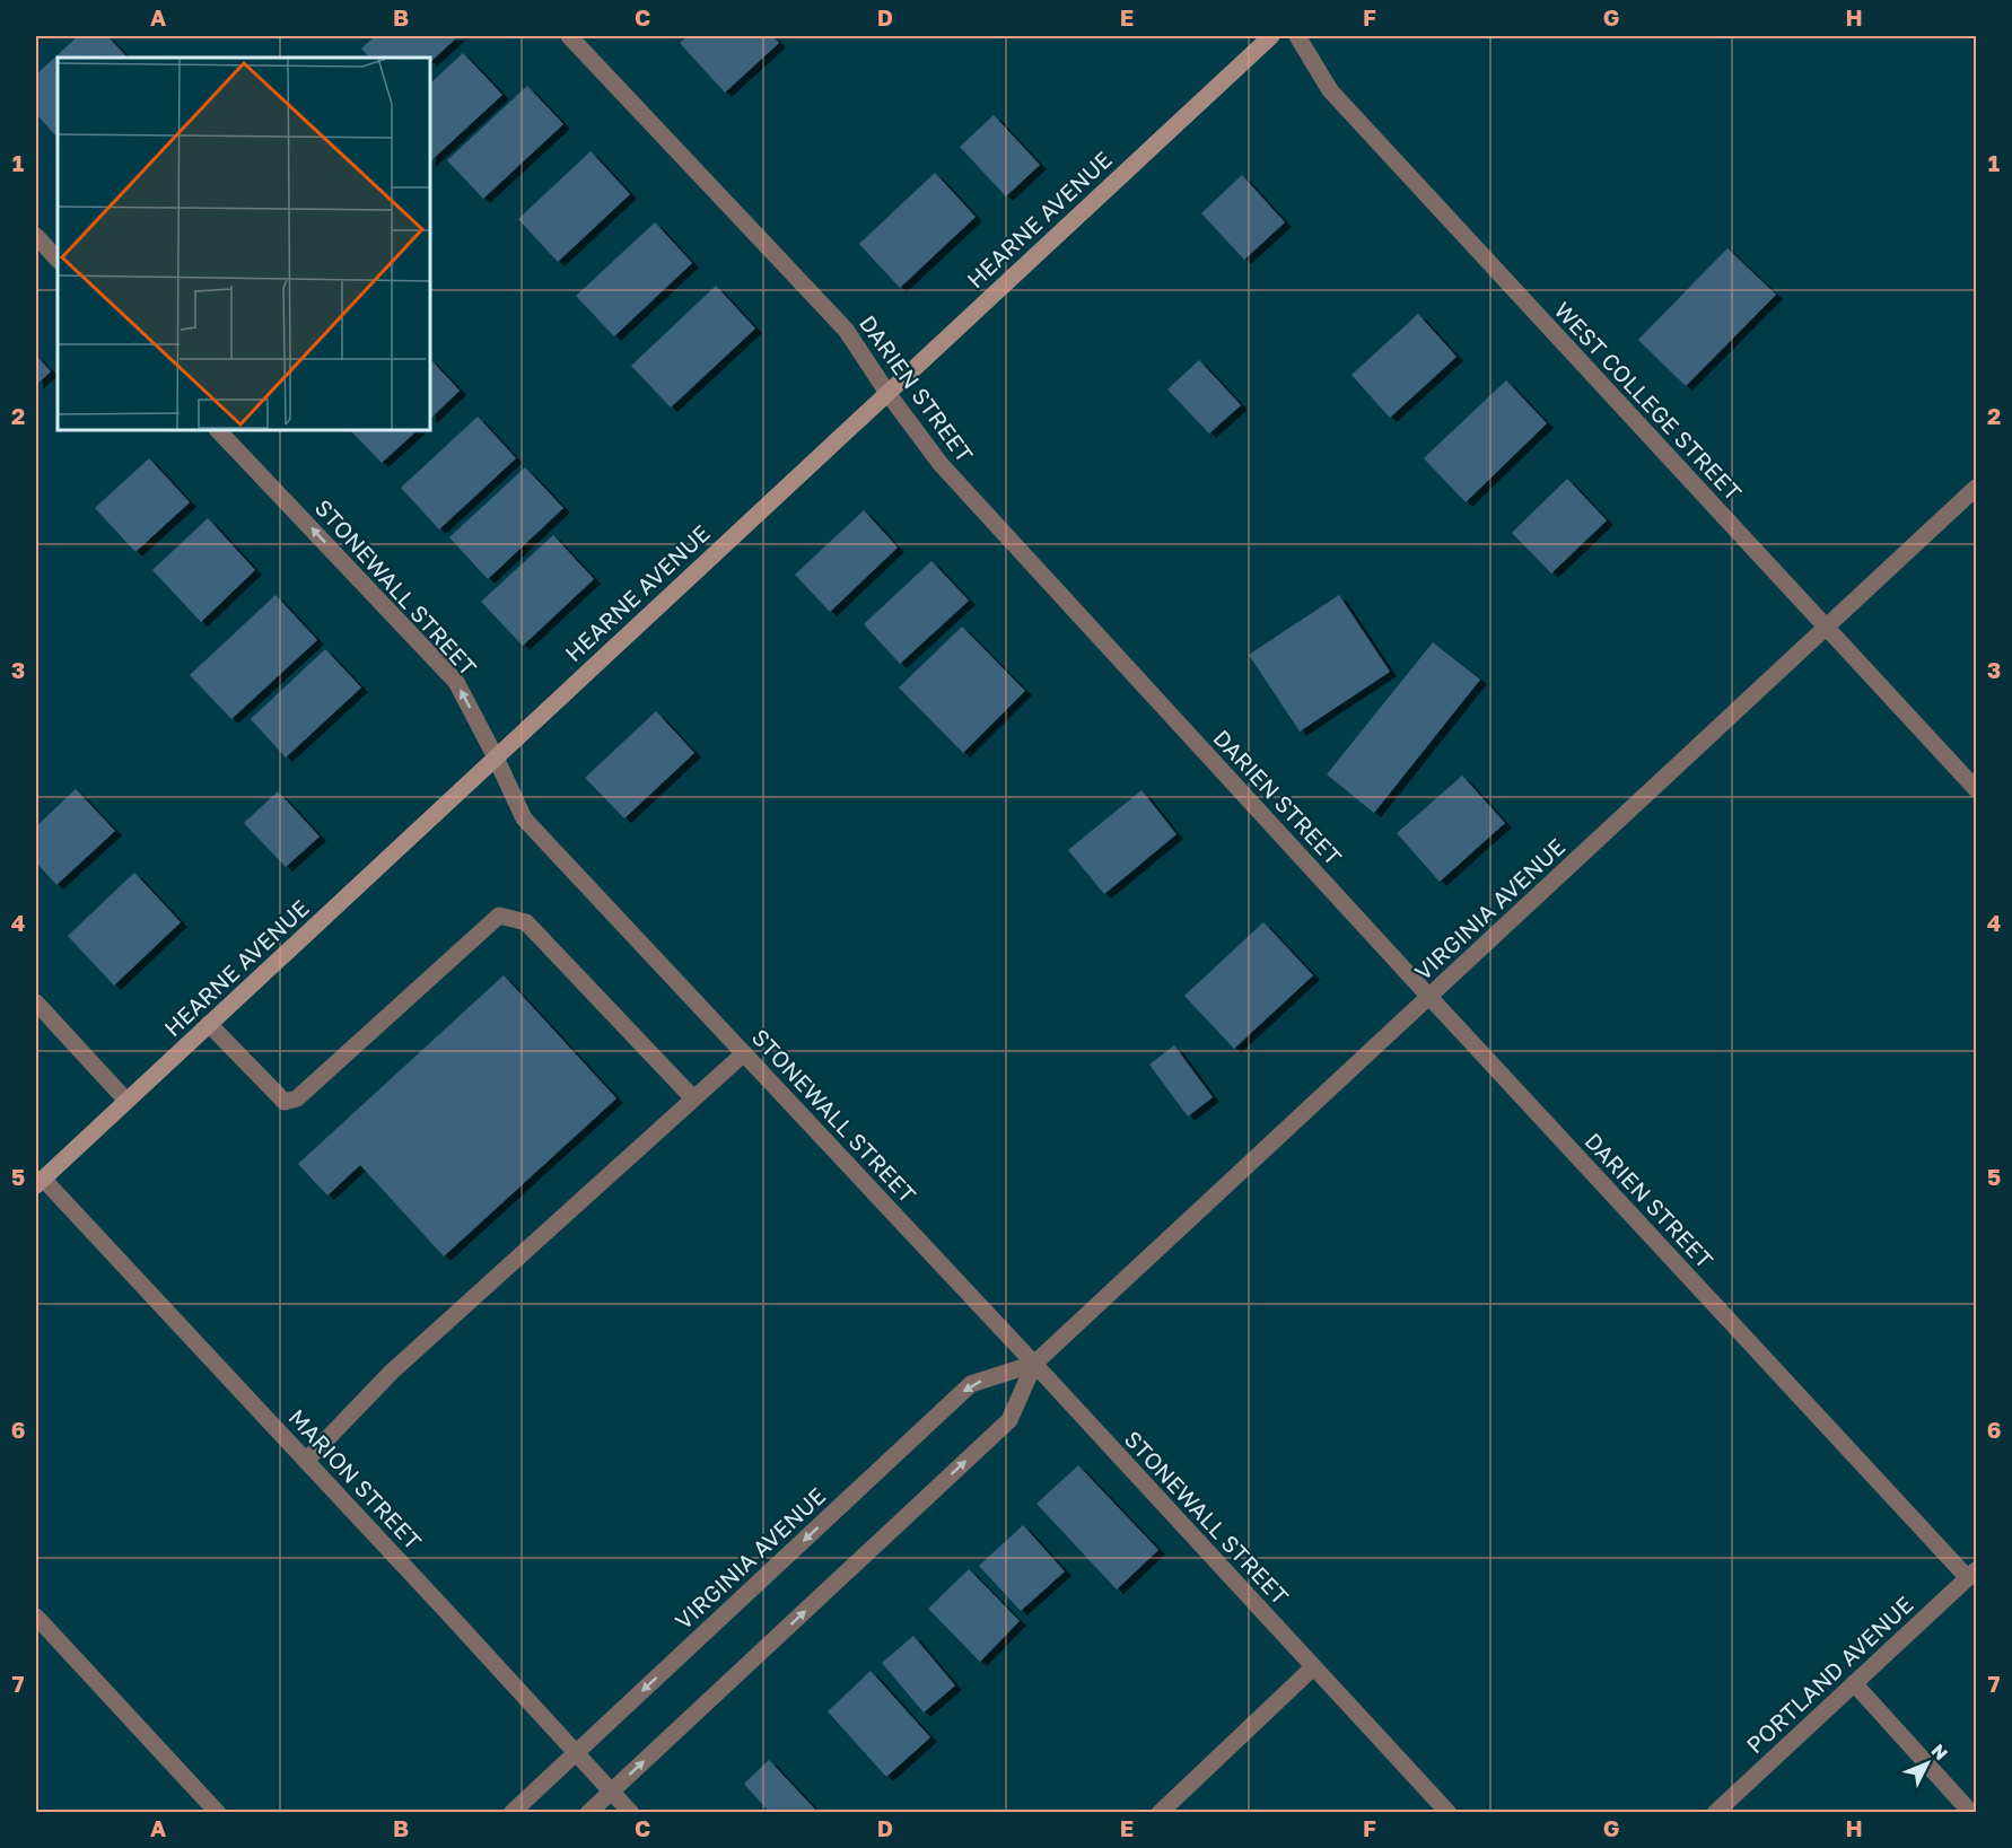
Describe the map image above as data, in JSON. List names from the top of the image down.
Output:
{
  "streets": {
    "main road": ["HEARNE AVENUE"],
    "street": [
      "DARIEN STREET",
      "WEST COLLEGE STREET",
      "STONEWALL STREET",
      "VIRGINIA AVENUE",
      "MARION STREET",
      "PORTLAND AVENUE"
    ]
  },
  "crossings": [
    ["HEARNE AVENUE", "DARIEN STREET"],
    ["HEARNE AVENUE", "STONEWALL STREET"],
    ["HEARNE AVENUE", "MARION STREET"],
    ["DARIEN STREET", "VIRGINIA AVENUE"],
    ["DARIEN STREET", "PORTLAND AVENUE"],
    ["WEST COLLEGE STREET", "VIRGINIA AVENUE"],
    ["STONEWALL STREET", "VIRGINIA AVENUE"],
    ["VIRGINIA AVENUE", "MARION STREET"]
  ],
  "north": "top right",
  "grid": {
    "columns": [
      "A",
      "B",
      "C",
      "D",
      "E",
      "F",
      "G",
      "H"
    ],
    "rows": [
      "1",
      "2",
      "3",
      "4",
      "5",
      "6",
      "7"
    ]
  }
}
